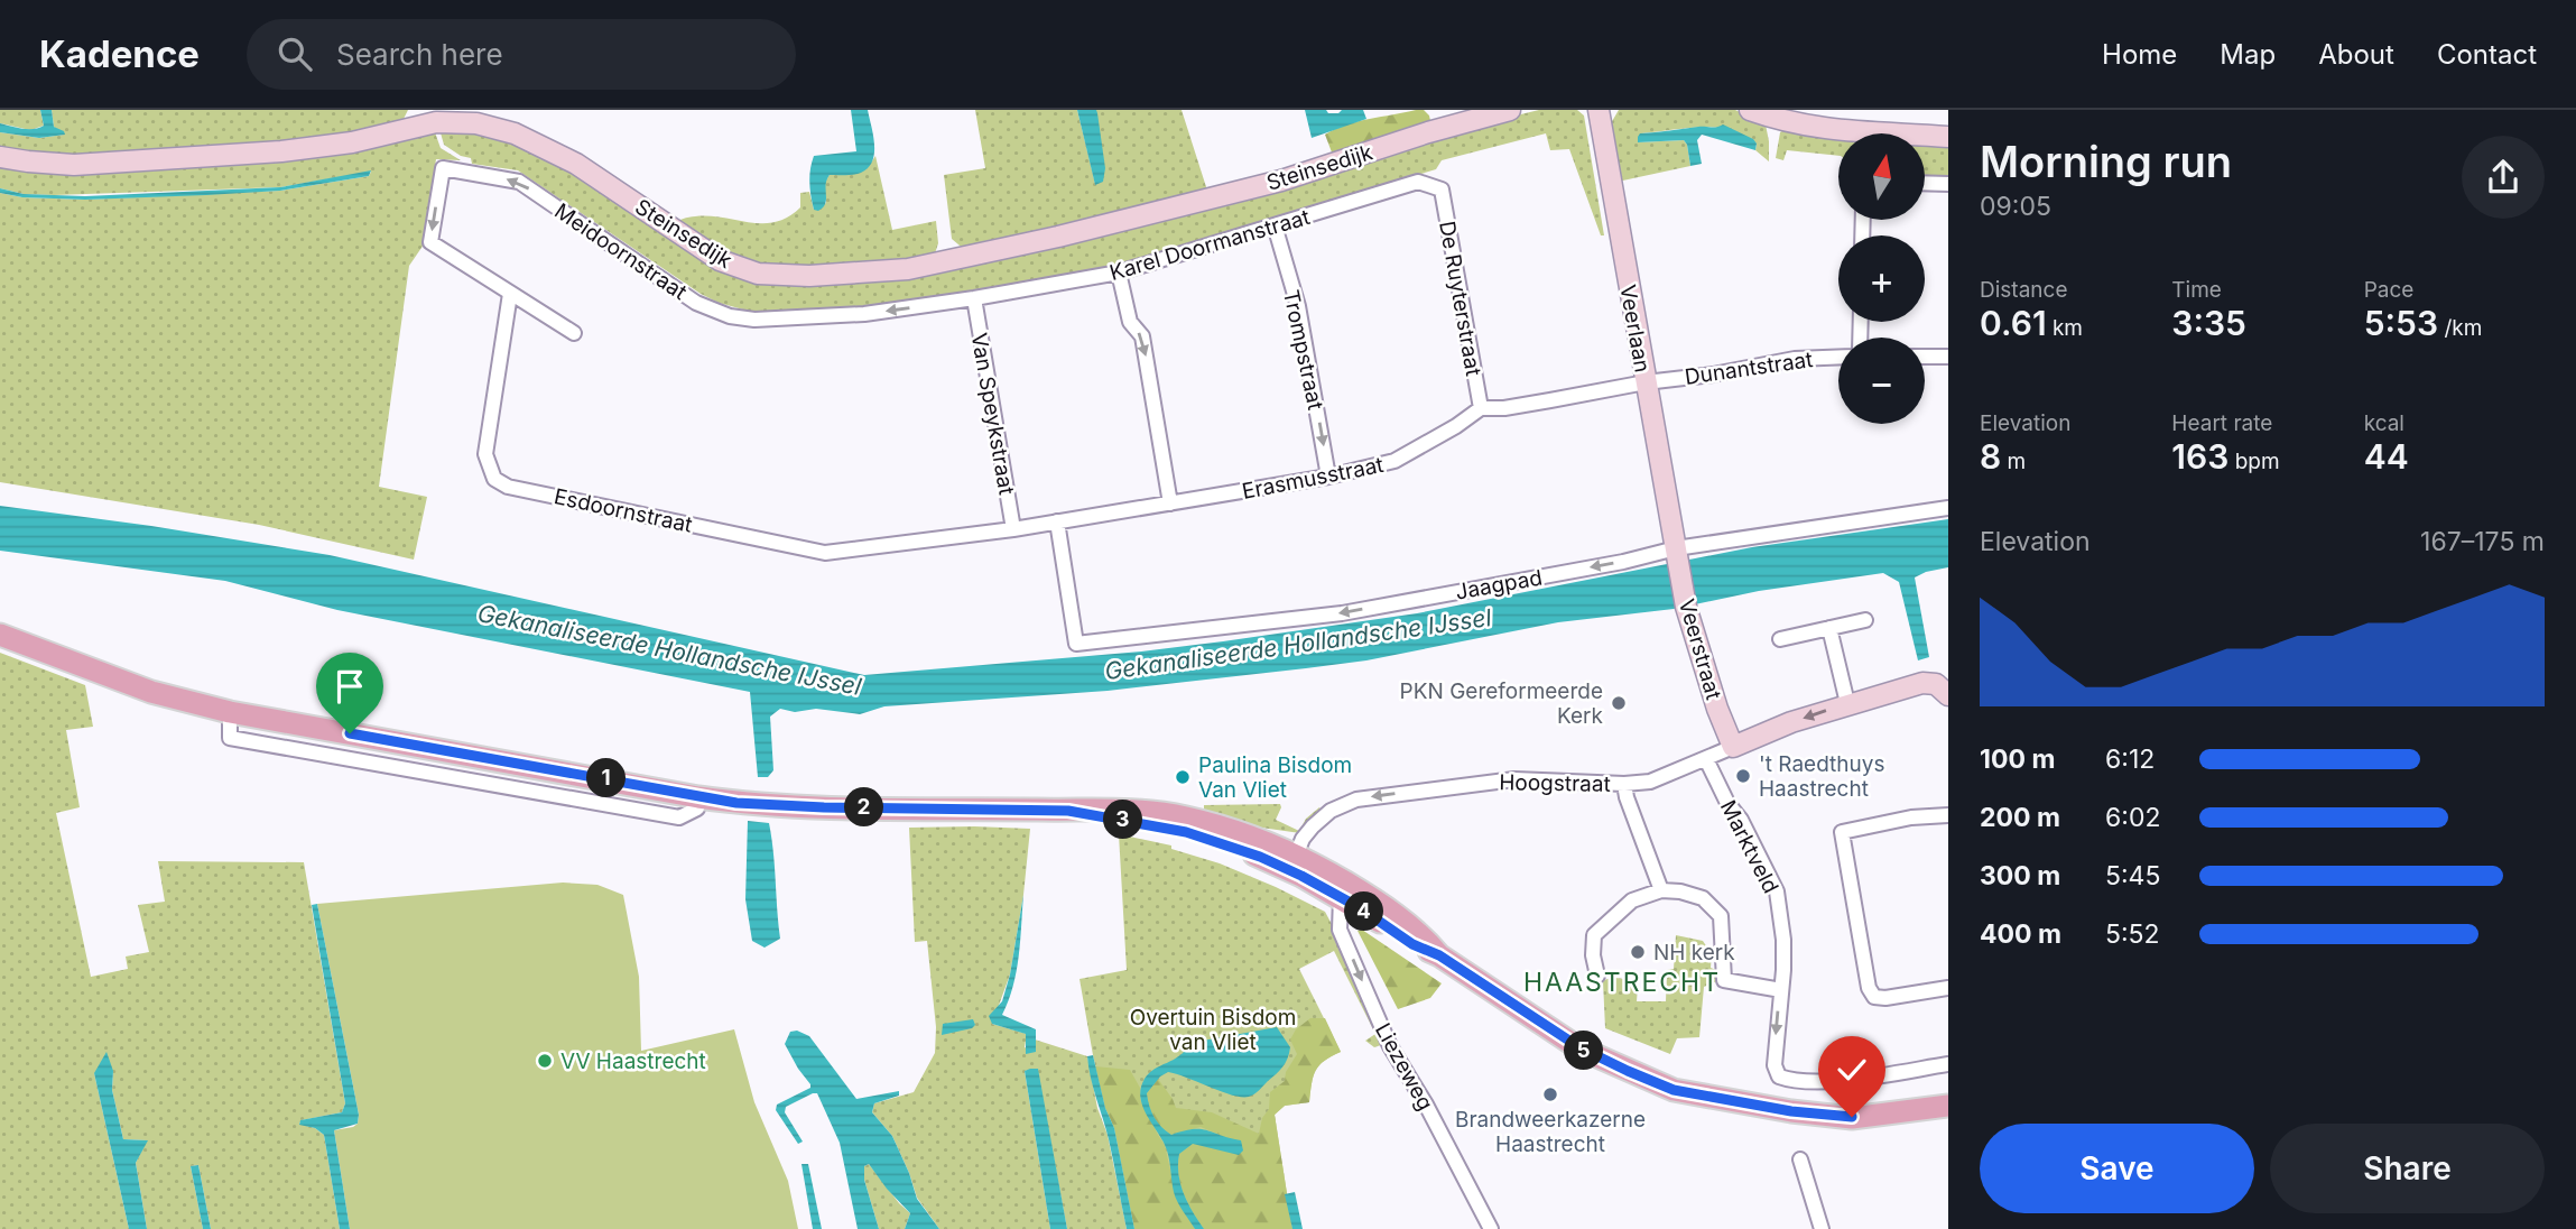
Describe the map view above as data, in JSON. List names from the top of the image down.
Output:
{
  "streets": {
    "street": [
      "Steinsedijk",
      "Karel Doormanstraat",
      "Meidoornstraat",
      "De Ruyterstraat",
      "Veerlaan",
      "Trompstraat",
      "Dunantstraat",
      "Van Speykstraat",
      "Erasmusstraat",
      "Esdoornstraat",
      "Jaagpad",
      "Veerstraat",
      "Hoogstraat",
      "Marktveld",
      "Liezeweg"
    ]
  },
  "crossings": [
    ["Karel Doormanstraat", "Meidoornstraat"],
    ["Karel Doormanstraat", "De Ruyterstraat"],
    ["Karel Doormanstraat", "Trompstraat"],
    ["Karel Doormanstraat", "Van Speykstraat"],
    ["Meidoornstraat", "Van Speykstraat"],
    ["Meidoornstraat", "Esdoornstraat"],
    ["De Ruyterstraat", "Erasmusstraat"],
    ["Veerlaan", "Dunantstraat"],
    ["Veerlaan", "Jaagpad"],
    ["Veerlaan", "Veerstraat"],
    ["Trompstraat", "Erasmusstraat"],
    ["Van Speykstraat", "Erasmusstraat"],
    ["Van Speykstraat", "Esdoornstraat"],
    ["Erasmusstraat", "Esdoornstraat"],
    ["Erasmusstraat", "Jaagpad"],
    ["Jaagpad", "Veerstraat"],
    ["Veerstraat", "Hoogstraat"],
    ["Hoogstraat", "Marktveld"]
  ],
  "one_way": [
    "Trompstraat",
    "Jaagpad",
    "Hoogstraat",
    "Liezeweg"
  ],
  "districts": ["HAASTRECHT"],
  "water": ["Gekanaliseerde Hollandsche IJssel"],
  "parks": ["Overtuin Bisdom van Vliet"],
  "places": [
    "PKN Gereformeerde Kerk",
    "'t Raedthuys Haastrecht",
    "Paulina Bisdom Van Vliet",
    "NH kerk",
    "VV Haastrecht",
    "Brandweerkazerne Haastrecht"
  ],
  "north": "top",
  "page": {
    "header": "Kadence",
    "search": "Search here",
    "nav": [
      "Home",
      "Map",
      "About",
      "Contact"
    ],
    "heading": ["Morning run", "09:05"],
    "map_buttons": ["+", "−"],
    "stats": [
      ["Distance", "0.61 km"],
      ["Time", "3:35"],
      ["Pace", "5:53 /km"],
      ["Elevation", "8 m"],
      ["Heart rate", "163 bpm"],
      ["kcal", "44"]
    ],
    "chart": ["Elevation", "167–175 m"],
    "list": [
      {
        "name": "100 m",
        "note": "6:12"
      },
      {
        "name": "200 m",
        "note": "6:02"
      },
      {
        "name": "300 m",
        "note": "5:45"
      },
      {
        "name": "400 m",
        "note": "5:52"
      }
    ],
    "pins": [
      "1",
      "2",
      "3",
      "4",
      "5"
    ],
    "buttons": ["Save", "Share"]
  }
}
